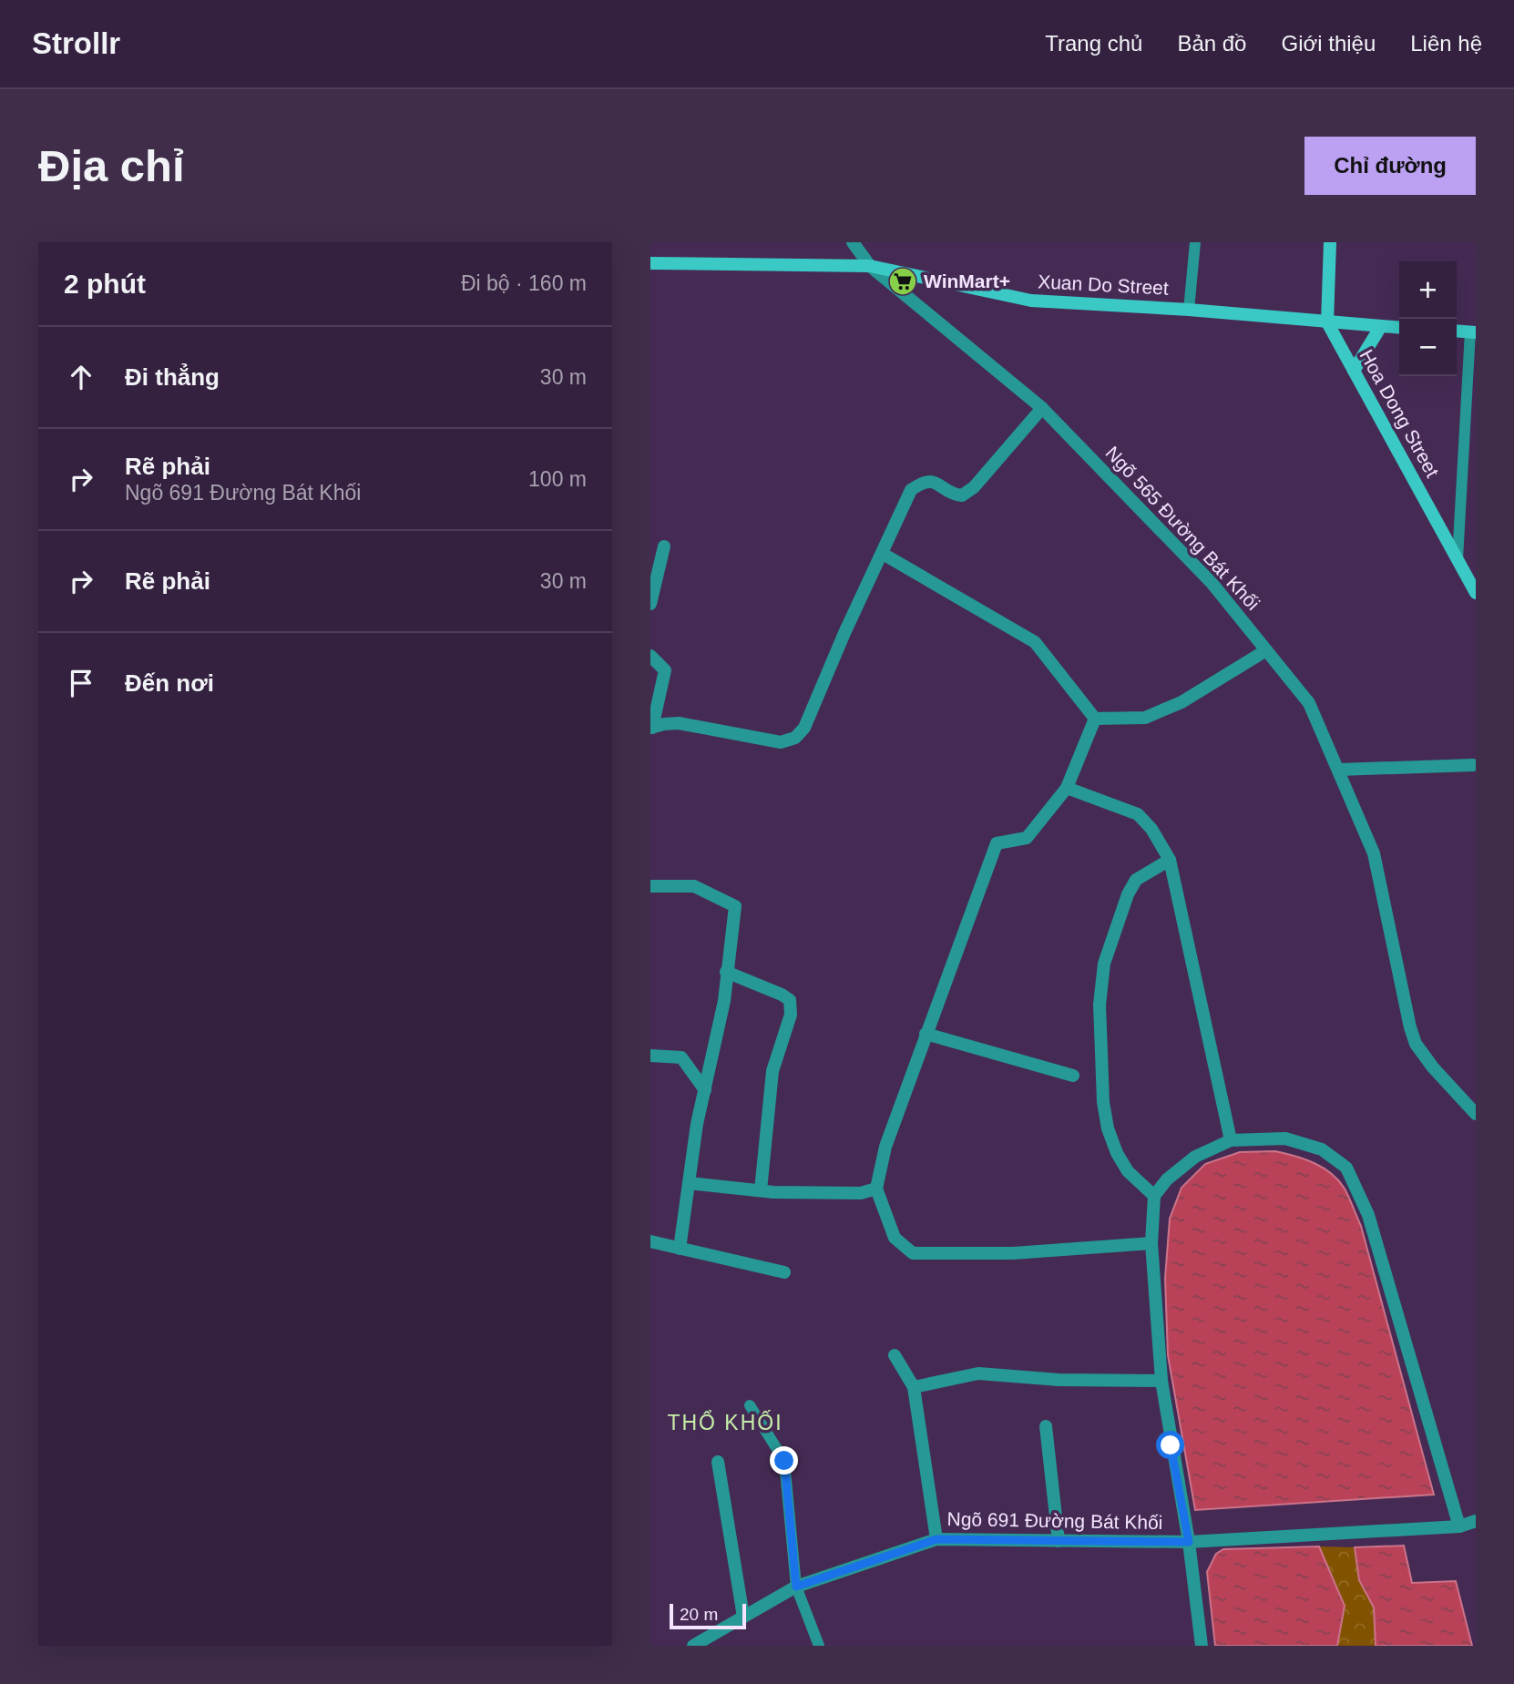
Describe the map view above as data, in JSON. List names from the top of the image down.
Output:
{
  "streets": {
    "street": [
      "Xuan Do Street",
      "Hoa Dong Street",
      "Ngõ 565 Đường Bát Khối",
      "Ngõ 691 Đường Bát Khối"
    ]
  },
  "crossings": [
    ["Xuan Do Street", "Hoa Dong Street"],
    ["Xuan Do Street", "Ngõ 565 Đường Bát Khối"]
  ],
  "districts": ["THỔ KHỐI"],
  "places": {
    "supermarket": ["WinMart+"]
  },
  "scale_bar": "20 m",
  "page": {
    "header": "Strollr",
    "nav": [
      "Trang chủ",
      "Bản đồ",
      "Giới thiệu",
      "Liên hệ"
    ],
    "buttons": "Chỉ đường",
    "title": "Địa chỉ",
    "heading": ["2 phút", "Đi bộ · 160 m"],
    "map_buttons": ["+", "−"],
    "list": [
      ["Đi thẳng", "30 m"],
      ["Rẽ phải", "Ngõ 691 Đường Bát Khối", "100 m"],
      ["Rẽ phải", "30 m"],
      "Đến nơi"
    ],
    "scale": "20 m"
  }
}
